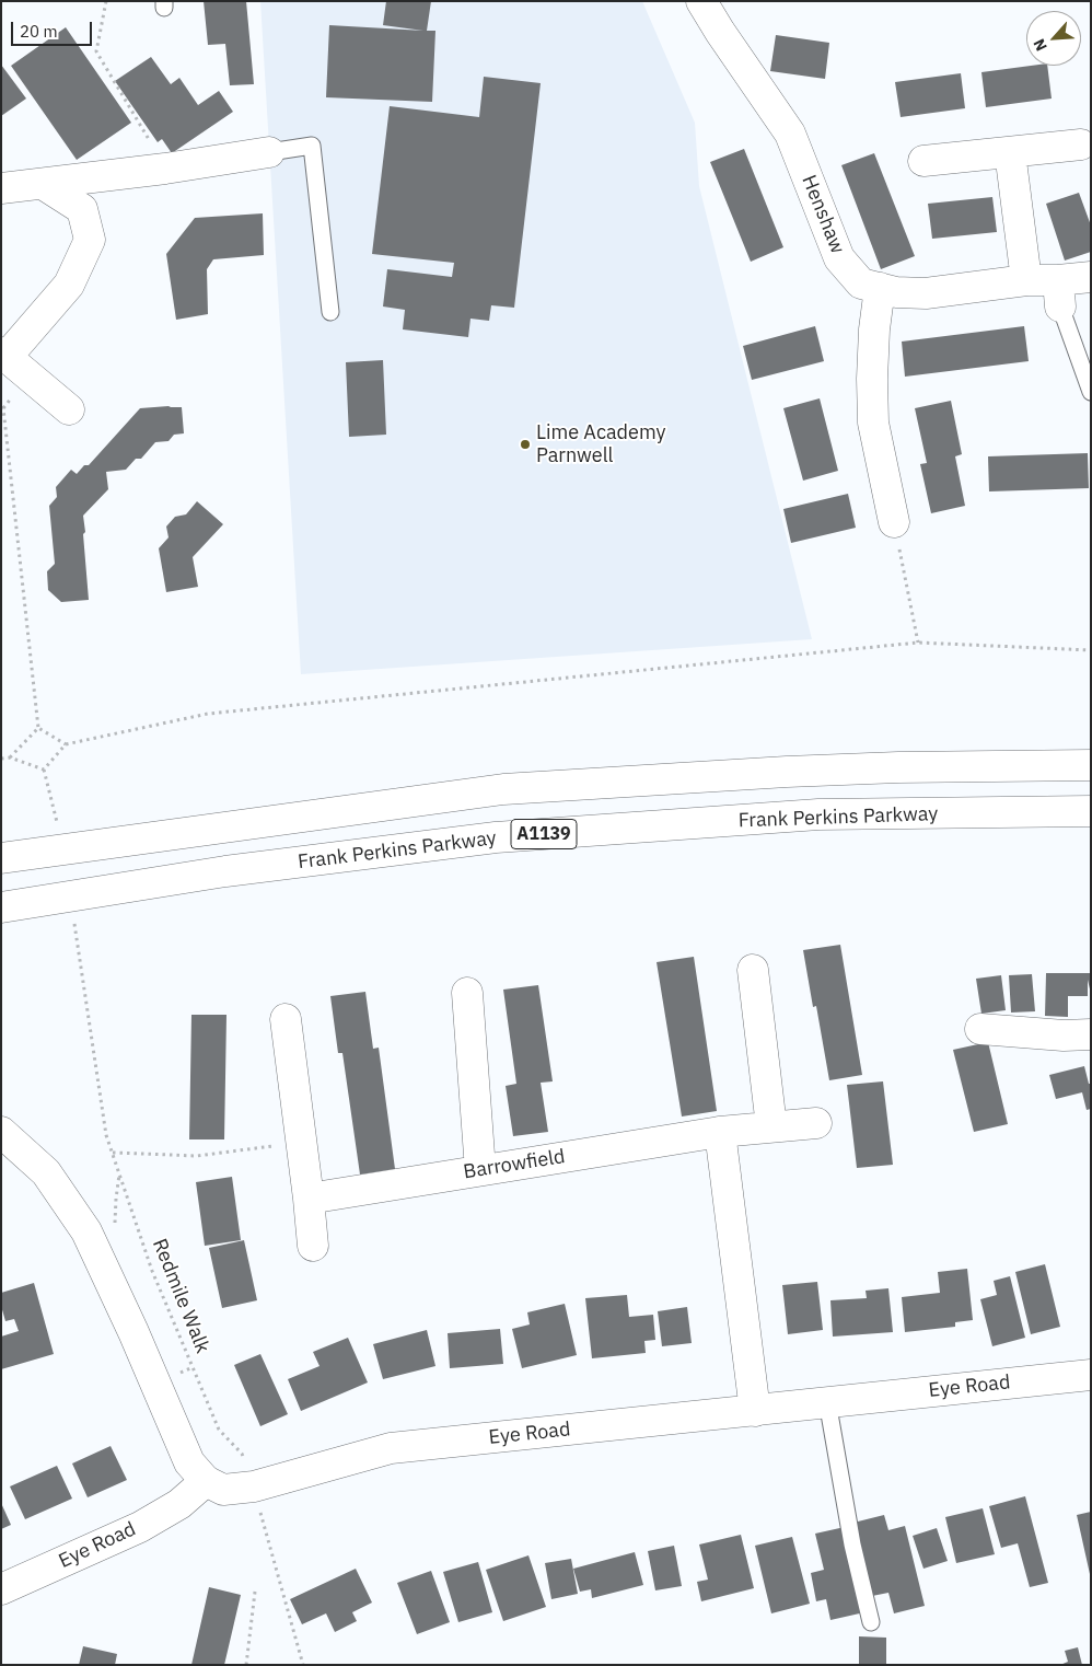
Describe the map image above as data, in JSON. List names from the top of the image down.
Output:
{
  "streets": {
    "main road": [
      "Henshaw",
      "Frank Perkins Parkway",
      "A1139",
      "Barrowfield",
      "Eye Road"
    ],
    "path": ["Redmile Walk"]
  },
  "crossings": [
    ["Redmile Walk", "Eye Road"]
  ],
  "places": ["Lime Academy Parnwell"],
  "scale_bar": "20 m",
  "north": "bottom left"
}
